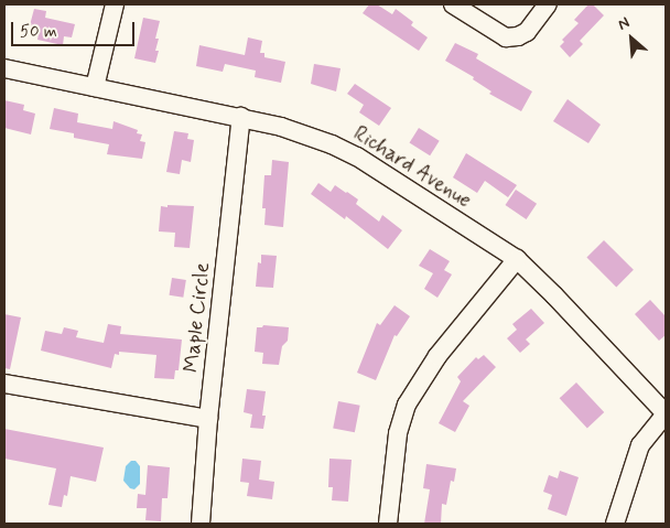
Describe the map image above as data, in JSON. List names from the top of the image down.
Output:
{
  "streets": {
    "street": ["Richard Avenue", "Maple Circle"]
  },
  "crossings": [
    ["Richard Avenue", "Maple Circle"]
  ],
  "scale_bar": "50 m",
  "north": "top left"
}
